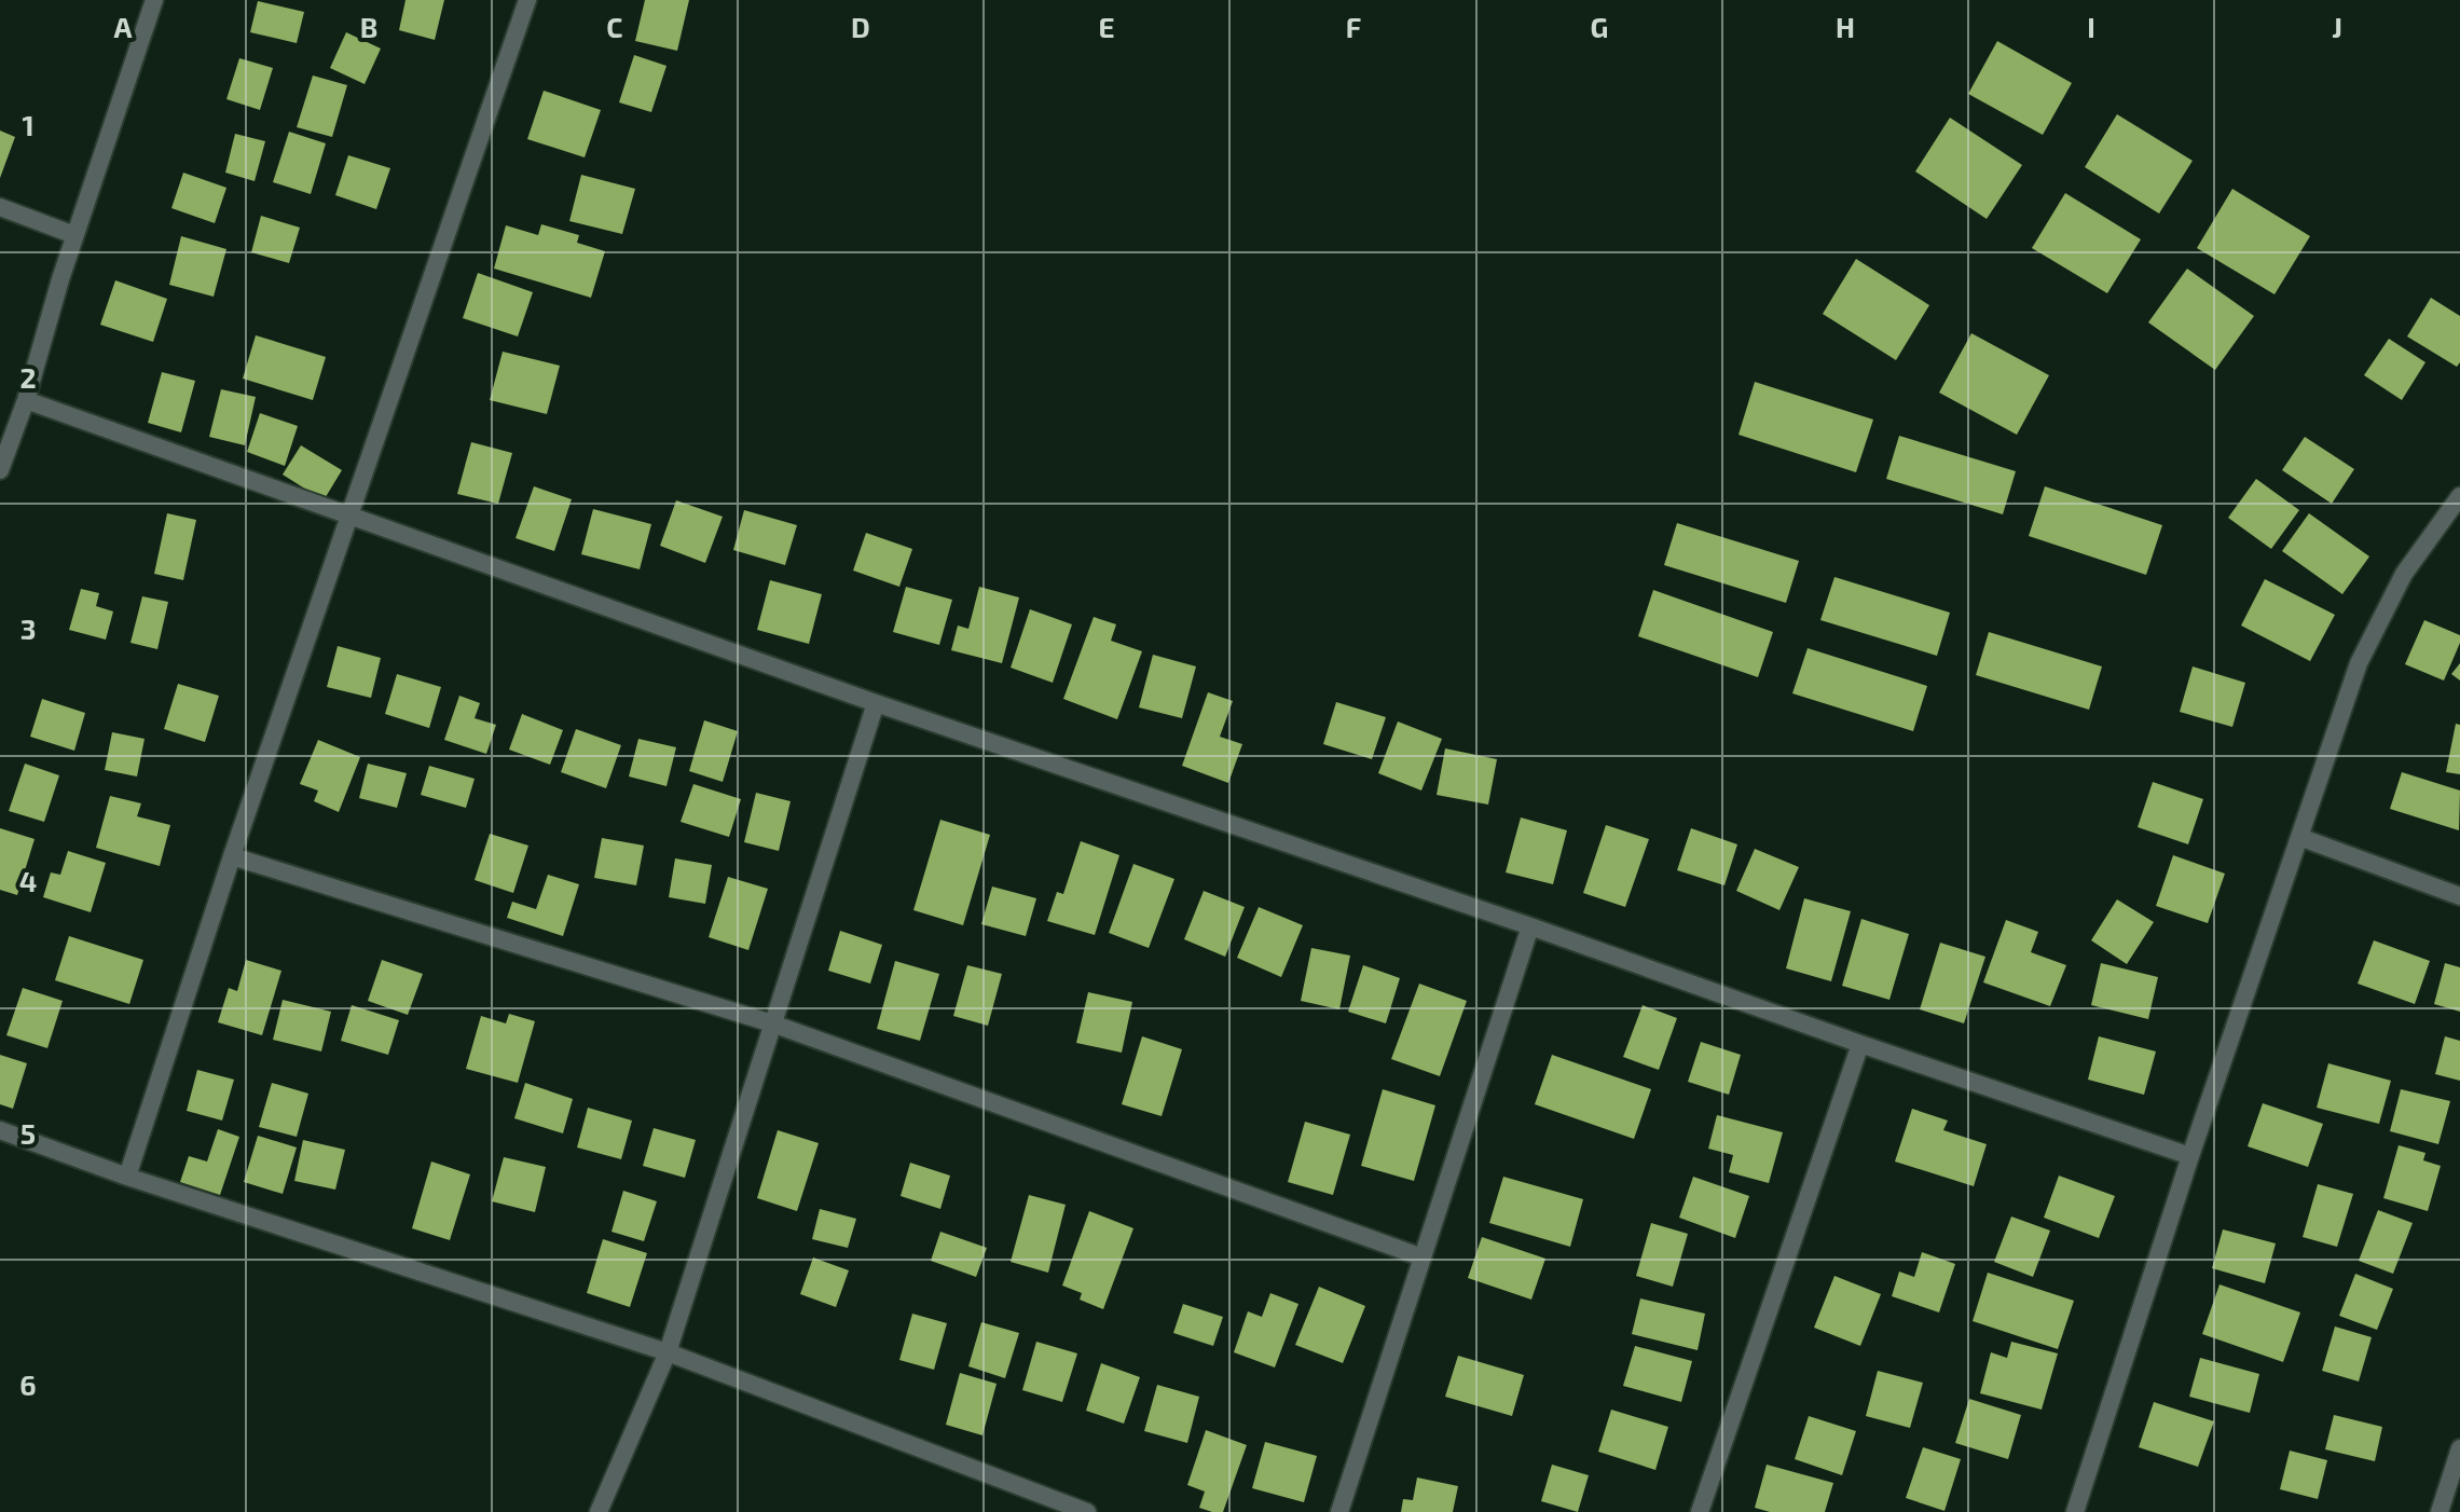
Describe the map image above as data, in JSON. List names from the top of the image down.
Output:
{
  "grid": {
    "columns": [
      "A",
      "B",
      "C",
      "D",
      "E",
      "F",
      "G",
      "H",
      "I",
      "J"
    ],
    "rows": [
      "1",
      "2",
      "3",
      "4",
      "5",
      "6"
    ]
  }
}
